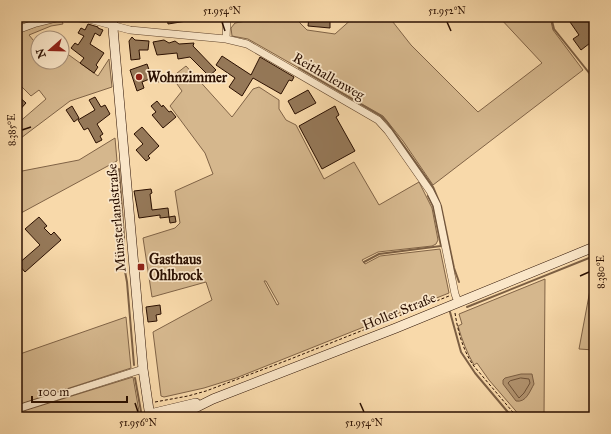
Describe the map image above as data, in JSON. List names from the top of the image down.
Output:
{
  "streets": {
    "street": ["Reithallenweg", "Münsterlandstraße", "Holler Straße"]
  },
  "crossings": [
    ["Reithallenweg", "Münsterlandstraße"],
    ["Reithallenweg", "Holler Straße"],
    ["Münsterlandstraße", "Holler Straße"]
  ],
  "places": {
    "other": ["Wohnzimmer"],
    "transit": ["Gasthaus Ohlbrock"]
  },
  "scale_bar": "100 m",
  "north": "left",
  "coordinates": [
    "51.954°N",
    "51.952°N",
    "8.385°E",
    "8.380°E",
    "51.956°N"
  ]
}
